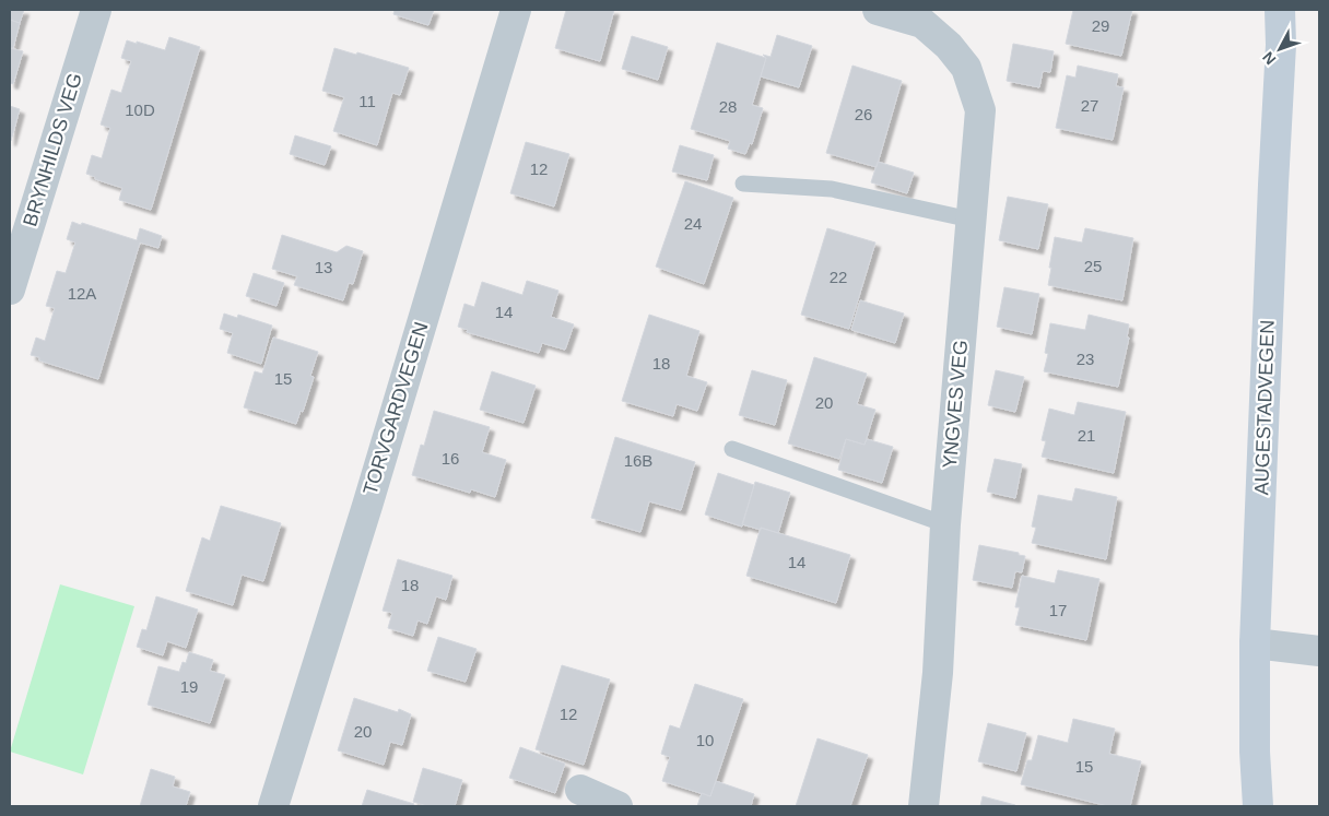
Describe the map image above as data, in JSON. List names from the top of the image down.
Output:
{
  "streets": {
    "main road": ["AUGESTADVEGEN"],
    "street": ["BRYNHILDS VEG", "YNGVES VEG", "TORVGARDVEGEN"]
  },
  "house_numbers": [
    "29",
    "11",
    "27",
    "28",
    "10D",
    "26",
    "12",
    "24",
    "25",
    "13",
    "22",
    "12A",
    "14",
    "23",
    "18",
    "15",
    "20",
    "21",
    "16",
    "16B",
    "14",
    "18",
    "17",
    "19",
    "12",
    "20",
    "10",
    "15"
  ],
  "north": "bottom left"
}
